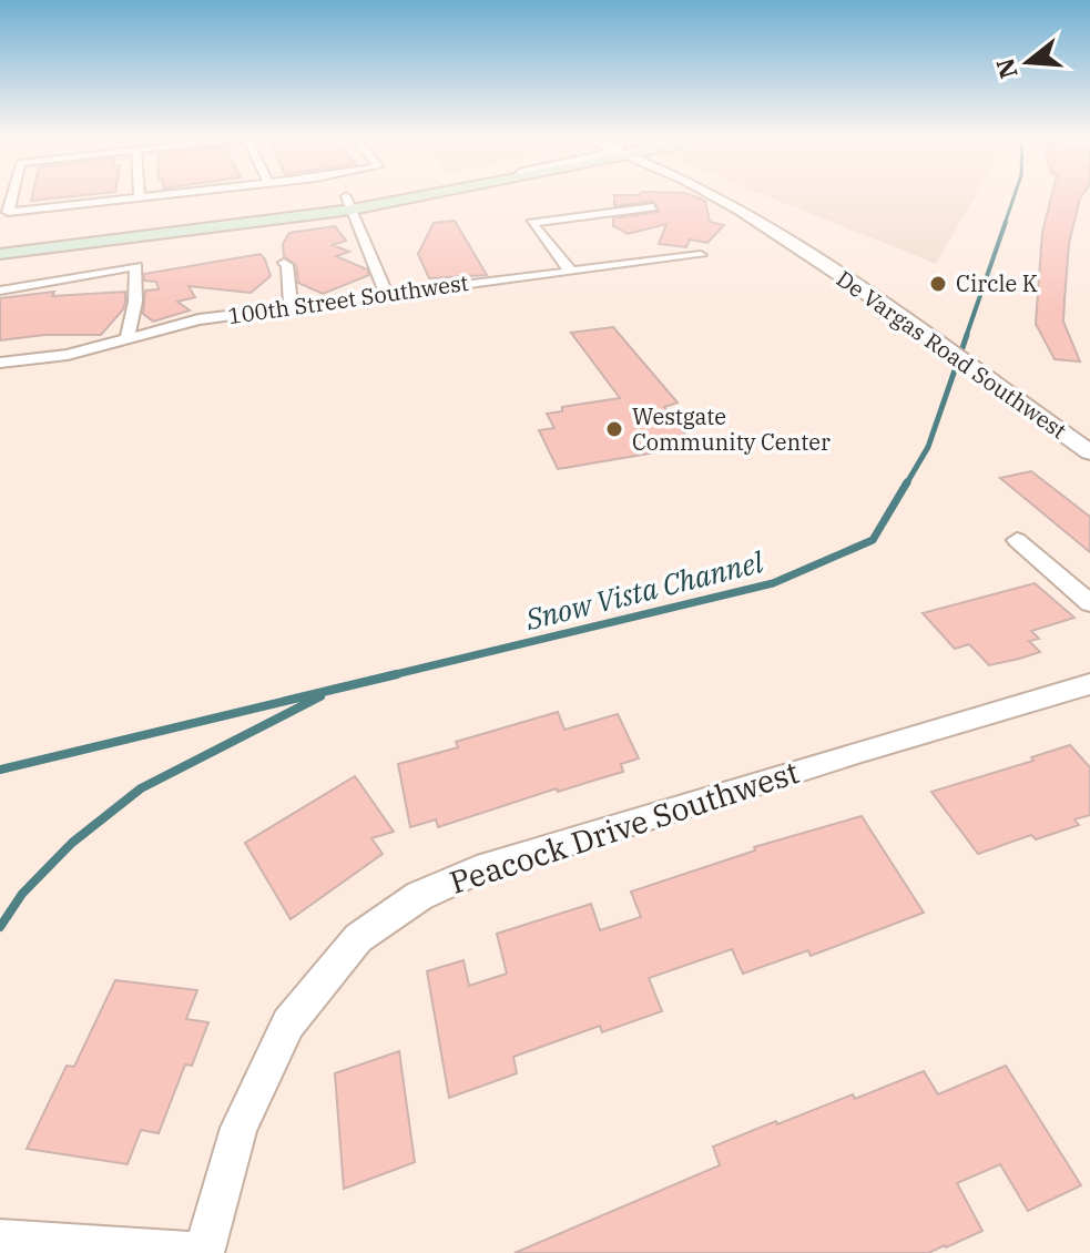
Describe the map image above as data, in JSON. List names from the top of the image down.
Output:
{
  "streets": {
    "street": ["100th Street Southwest", "De Vargas Road Southwest", "Peacock Drive Southwest"]
  },
  "water": ["Snow Vista Channel"],
  "places": ["Circle K", "Westgate Community Center"],
  "north": "left"
}
